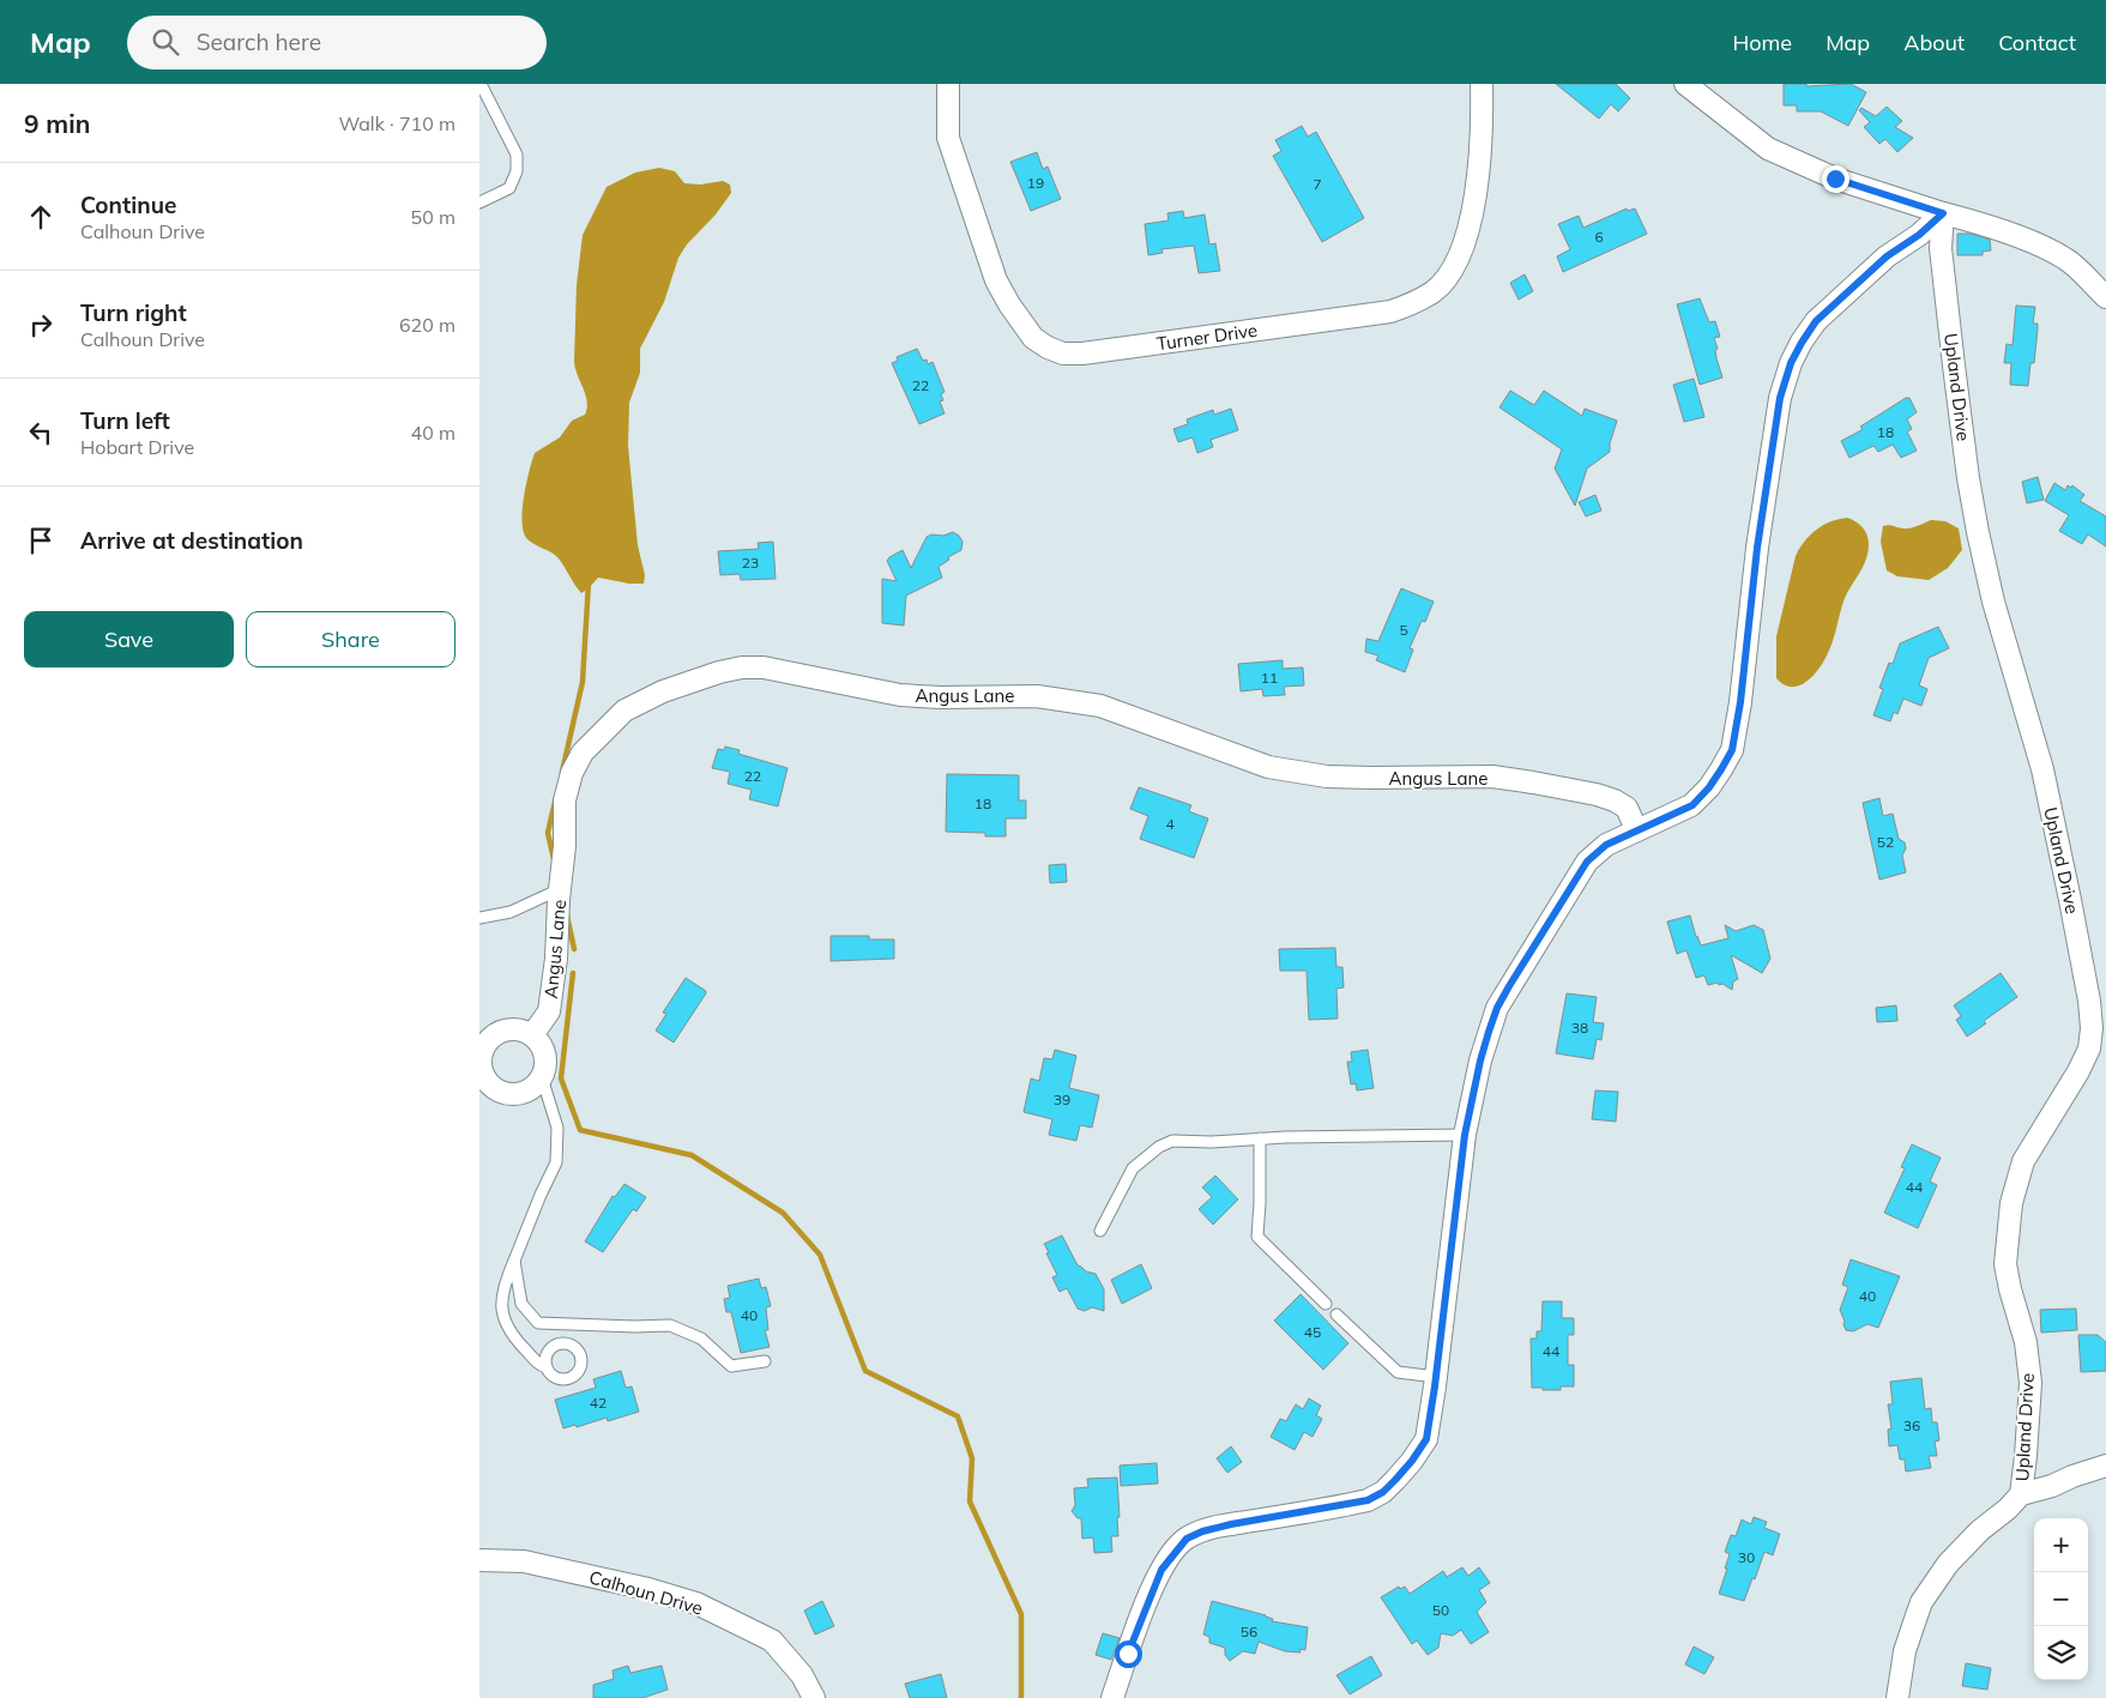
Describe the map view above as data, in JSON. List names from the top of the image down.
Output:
{
  "streets": {
    "street": [
      "Turner Drive",
      "Upland Drive",
      "Angus Lane",
      "Calhoun Drive"
    ]
  },
  "house_numbers": [
    "19",
    "7",
    "6",
    "22",
    "18",
    "23",
    "5",
    "11",
    "22",
    "18",
    "4",
    "52",
    "38",
    "39",
    "44",
    "40",
    "40",
    "45",
    "44",
    "42",
    "36",
    "30",
    "50",
    "56"
  ],
  "page": {
    "header": "Map",
    "search": "Search here",
    "nav": [
      "Home",
      "Map",
      "About",
      "Contact"
    ],
    "heading": ["9 min", "Walk · 710 m"],
    "list": [
      ["Continue", "Calhoun Drive", "50 m"],
      ["Turn right", "Calhoun Drive", "620 m"],
      ["Turn left", "Hobart Drive", "40 m"],
      "Arrive at destination"
    ],
    "buttons": ["Save", "Share"],
    "map_buttons": ["+", "−"]
  }
}
